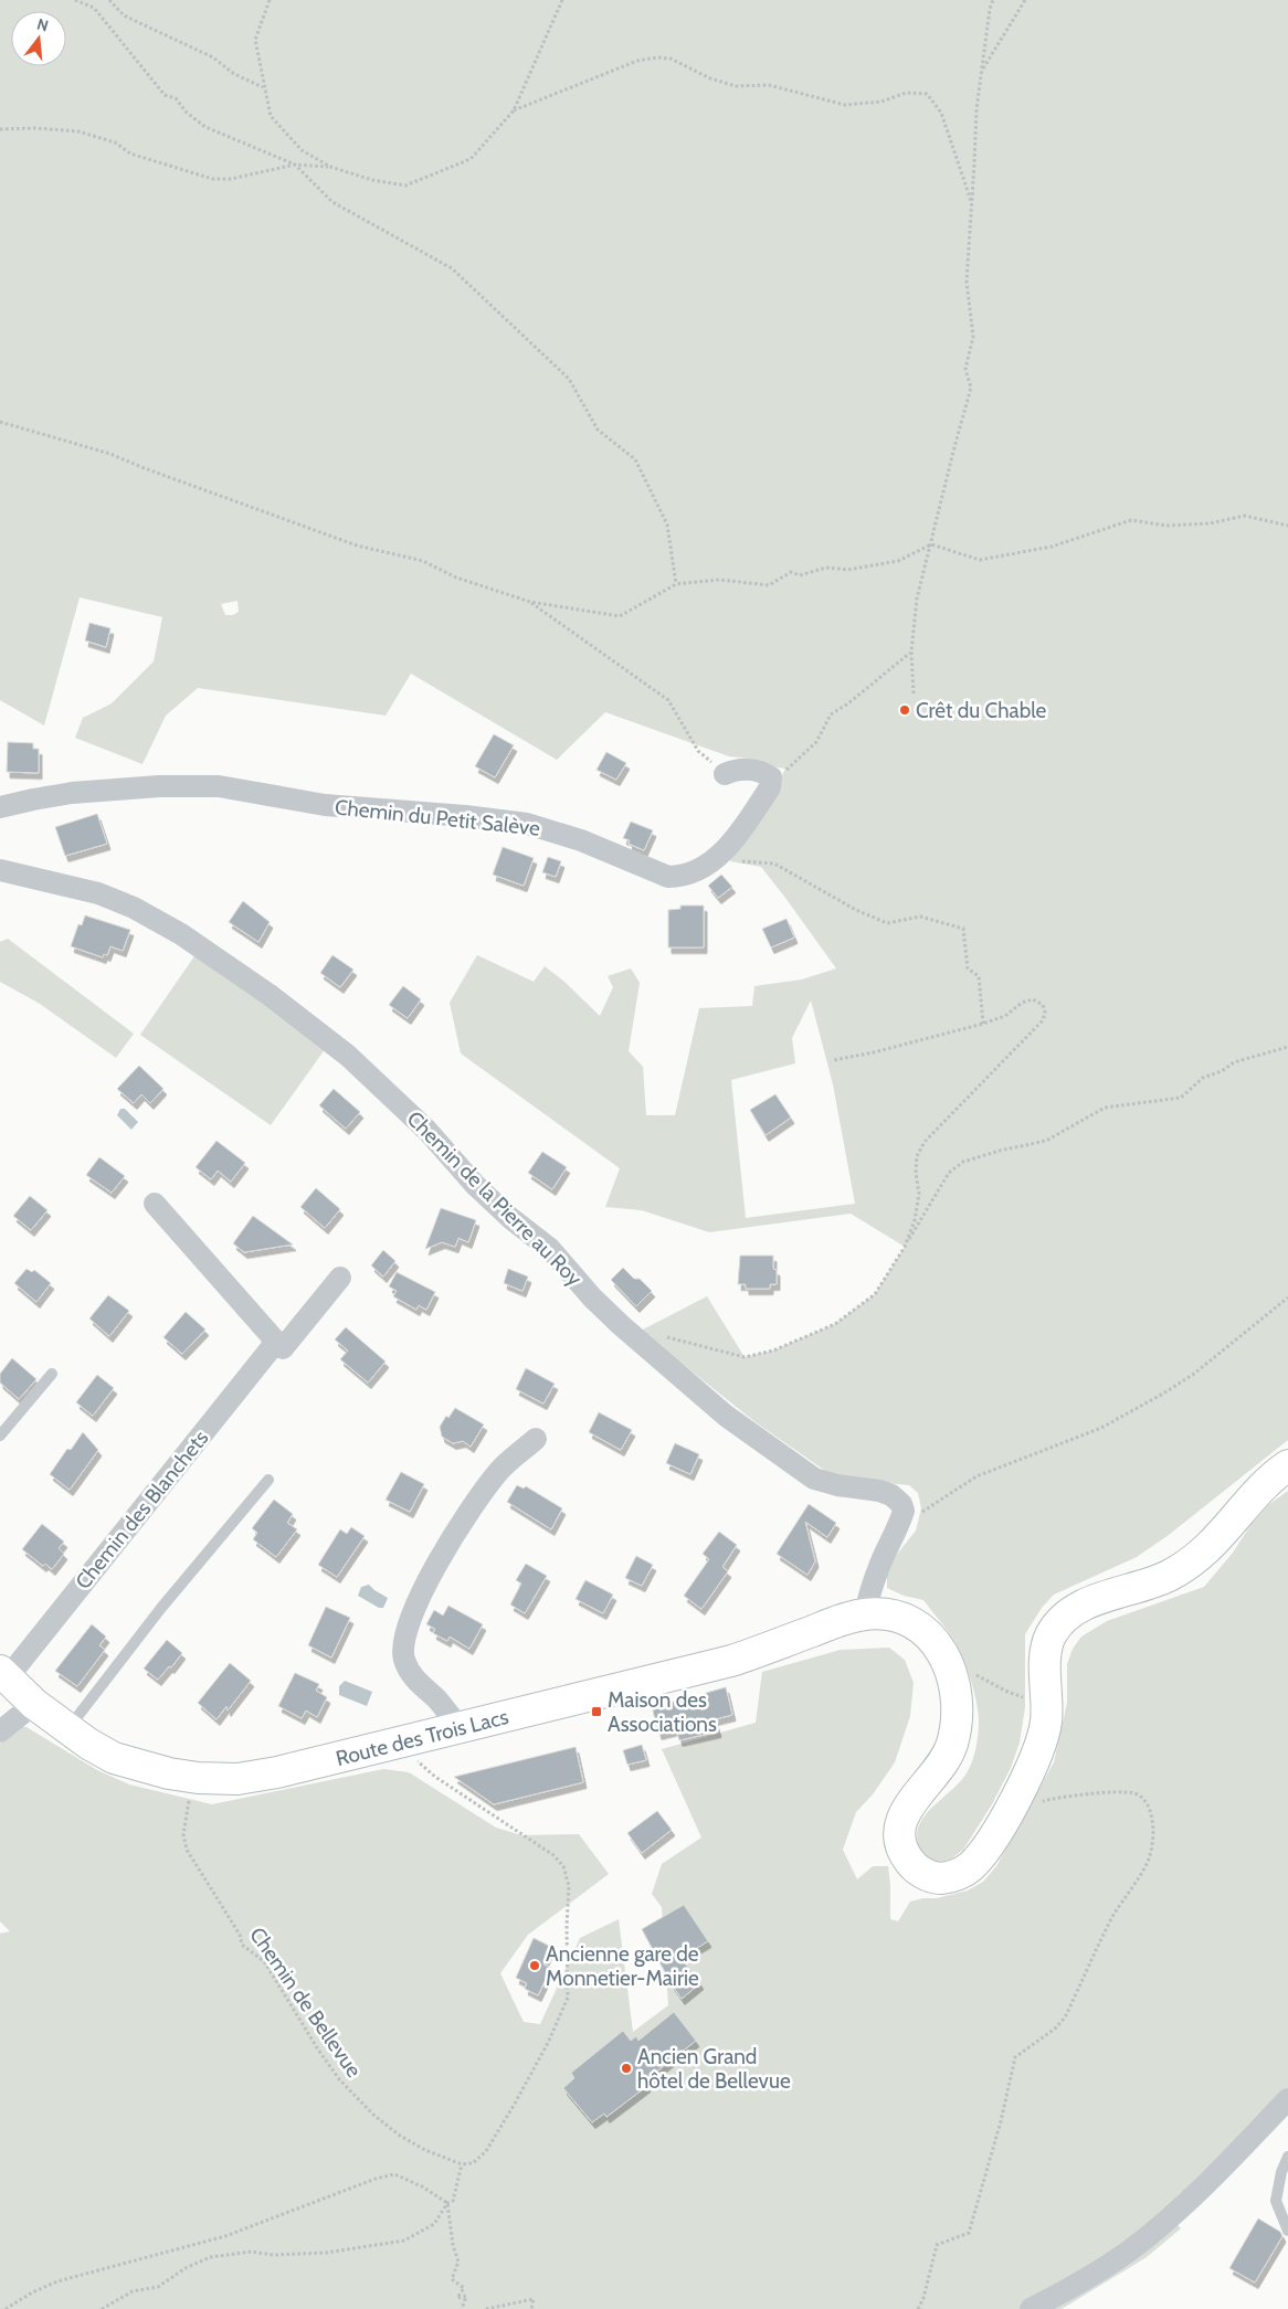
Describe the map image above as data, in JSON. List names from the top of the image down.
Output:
{
  "streets": {
    "street": [
      "Chemin du Petit Salève",
      "Chemin de la Pierre au Roy",
      "Chemin des Blanchets",
      "Route des Trois Lacs"
    ],
    "path": ["Chemin de Bellevue"]
  },
  "crossings": [
    ["Chemin de la Pierre au Roy", "Route des Trois Lacs"],
    ["Chemin des Blanchets", "Route des Trois Lacs"],
    ["Route des Trois Lacs", "Chemin de Bellevue"]
  ],
  "places": {
    "other": ["Crêt du Chable", "Ancienne gare de Monnetier-Mairie", "Ancien Grand hôtel de Bellevue"],
    "transit": ["Maison des Associations"]
  },
  "north": "top"
}
